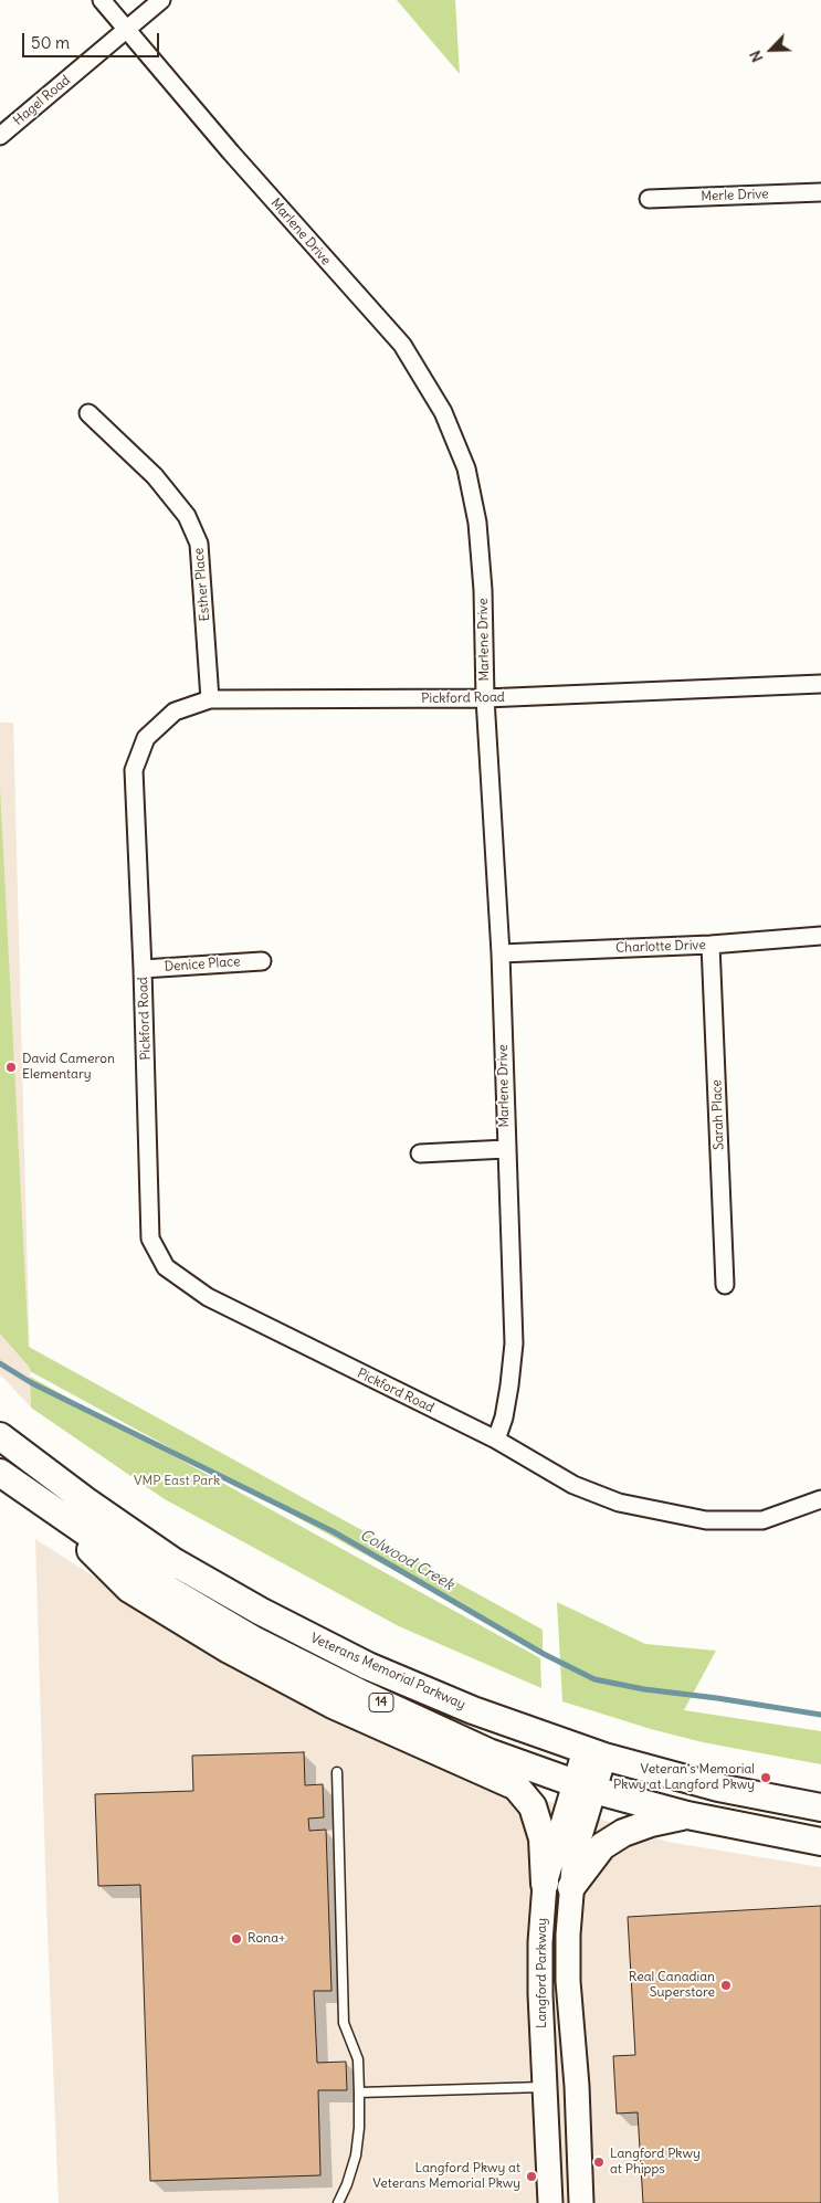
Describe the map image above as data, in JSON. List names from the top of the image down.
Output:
{
  "streets": {
    "main road": ["Veterans Memorial Parkway", "14", "Langford Parkway"],
    "street": [
      "Hagel Road",
      "Merle Drive",
      "Marlene Drive",
      "Esther Place",
      "Pickford Road",
      "Charlotte Drive",
      "Denice Place",
      "Sarah Place"
    ]
  },
  "crossings": [
    ["Hagel Road", "Marlene Drive"],
    ["Marlene Drive", "Pickford Road"],
    ["Marlene Drive", "Charlotte Drive"],
    ["Esther Place", "Pickford Road"],
    ["Pickford Road", "Denice Place"],
    ["Charlotte Drive", "Sarah Place"],
    ["Veterans Memorial Parkway", "Langford Parkway"]
  ],
  "water": ["Colwood Creek"],
  "parks": ["VMP East Park"],
  "places": [
    "David Cameron Elementary",
    "Veteran's Memorial Pkwy at Langford Pkwy",
    "Rona+",
    "Real Canadian Superstore",
    "Langford Pkwy at Phipps",
    "Langford Pkwy at Veterans Memorial Pkwy"
  ],
  "scale_bar": "50 m",
  "north": "bottom left"
}
